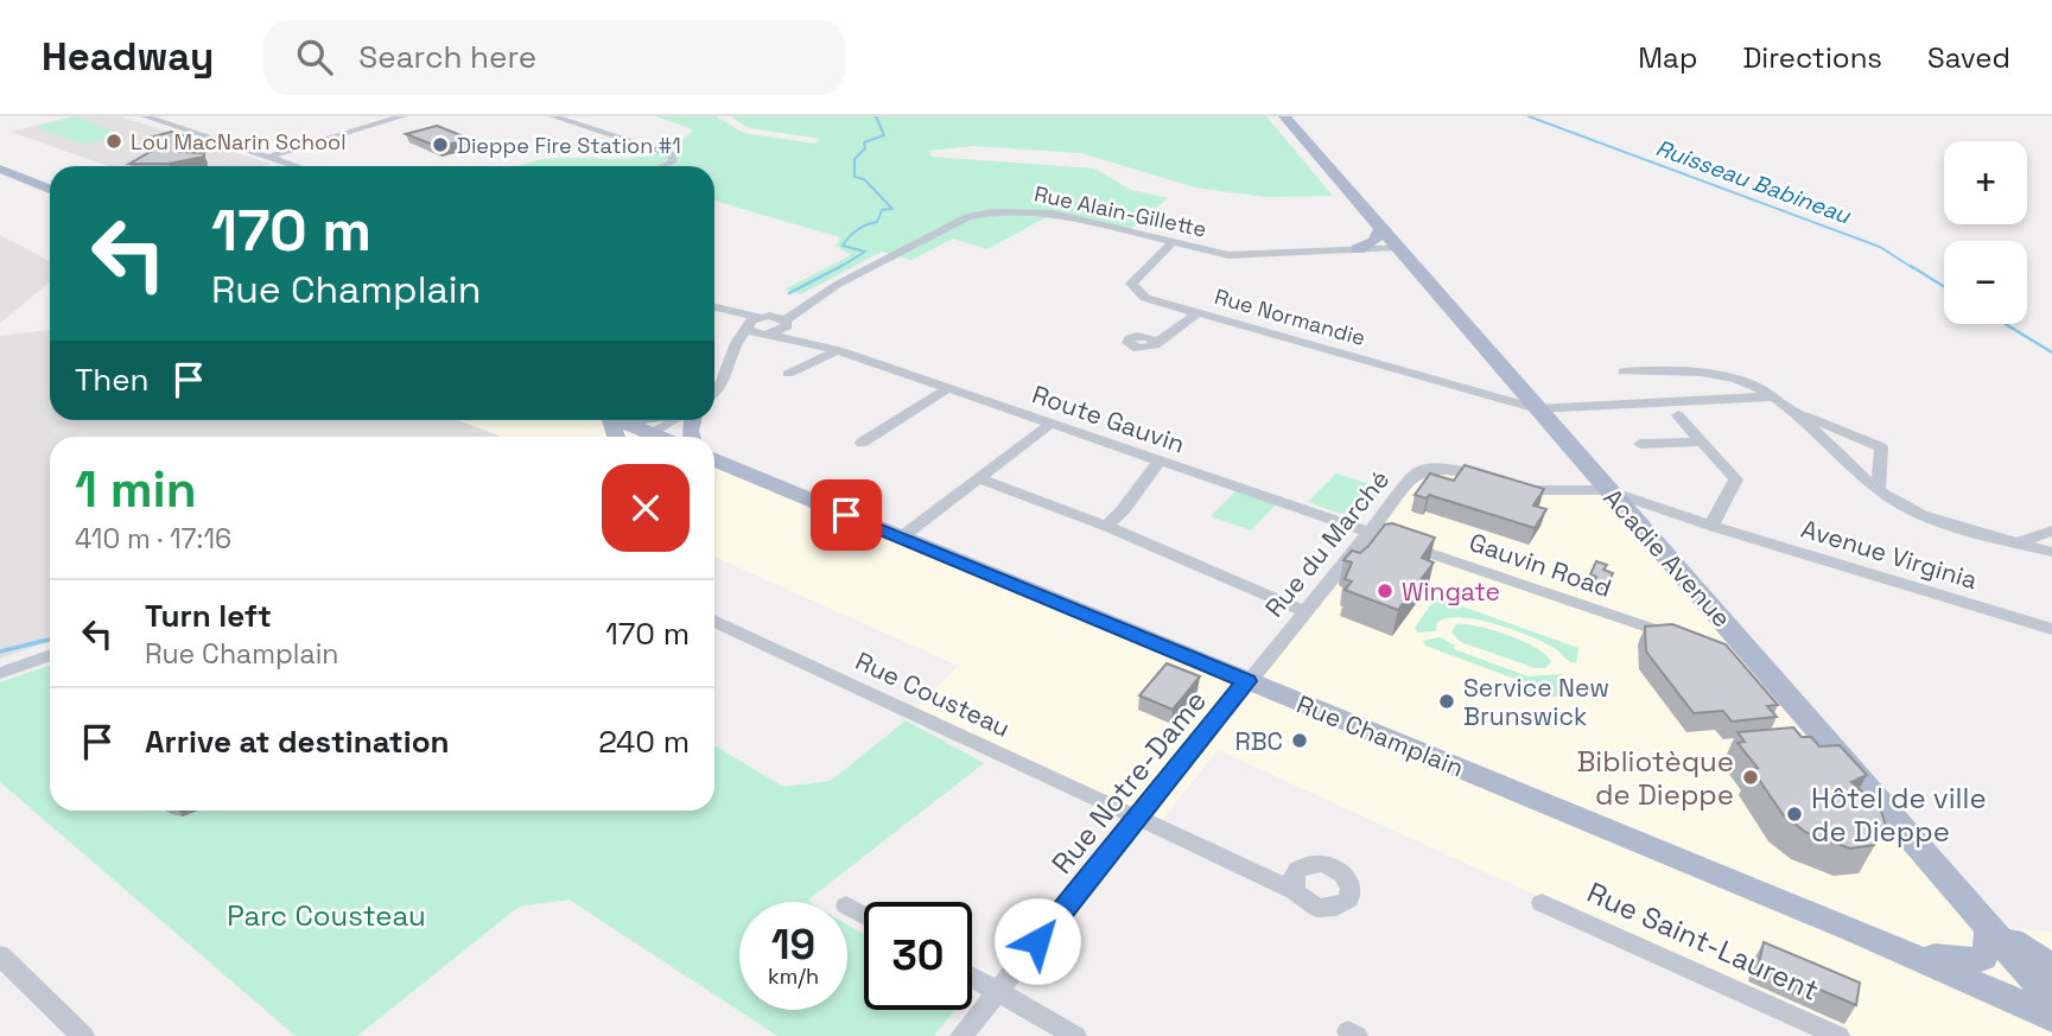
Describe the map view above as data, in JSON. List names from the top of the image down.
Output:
{
  "streets": {
    "main road": ["Acadie Avenue", "Rue Champlain"],
    "street": [
      "Rue Alain-Gillette",
      "Rue Normandie",
      "Route Gauvin",
      "Rue du Marché",
      "Avenue Virginia",
      "Gauvin Road",
      "Rue Cousteau",
      "Rue Notre-Dame",
      "Rue Saint-Laurent"
    ]
  },
  "crossings": [
    ["Rue Alain-Gillette", "Rue Normandie"],
    ["Rue Alain-Gillette", "Route Gauvin"],
    ["Rue Alain-Gillette", "Acadie Avenue"],
    ["Rue Normandie", "Acadie Avenue"],
    ["Route Gauvin", "Rue du Marché"],
    ["Route Gauvin", "Gauvin Road"],
    ["Rue du Marché", "Avenue Virginia"],
    ["Rue du Marché", "Acadie Avenue"],
    ["Rue du Marché", "Gauvin Road"],
    ["Rue du Marché", "Rue Champlain"],
    ["Rue du Marché", "Rue Notre-Dame"],
    ["Avenue Virginia", "Acadie Avenue"],
    ["Rue Cousteau", "Rue Notre-Dame"],
    ["Rue Champlain", "Rue Notre-Dame"]
  ],
  "water": ["Ruisseau Babineau"],
  "parks": ["Parc Cousteau"],
  "places": [
    "Lou MacNarin School",
    "Dieppe Fire Station #1",
    "Wingate",
    "Service New Brunswick",
    "RBC",
    "Bibliotèque de Dieppe",
    "Hôtel de ville de Dieppe"
  ],
  "page": {
    "header": "Headway",
    "search": "Search here",
    "nav": ["Map", "Directions", "Saved"],
    "map_buttons": ["+", "−"],
    "turn": ["170 m", "Rue Champlain"],
    "then": "Then",
    "heading": ["1 min", "410 m · 17:16"],
    "list": [
      {
        "name": "Turn left",
        "note": "Rue Champlain",
        "value": "170 m"
      },
      {
        "name": "Arrive at destination",
        "value": "240 m"
      }
    ],
    "speed": "19 km/h",
    "limit": "30"
  }
}
